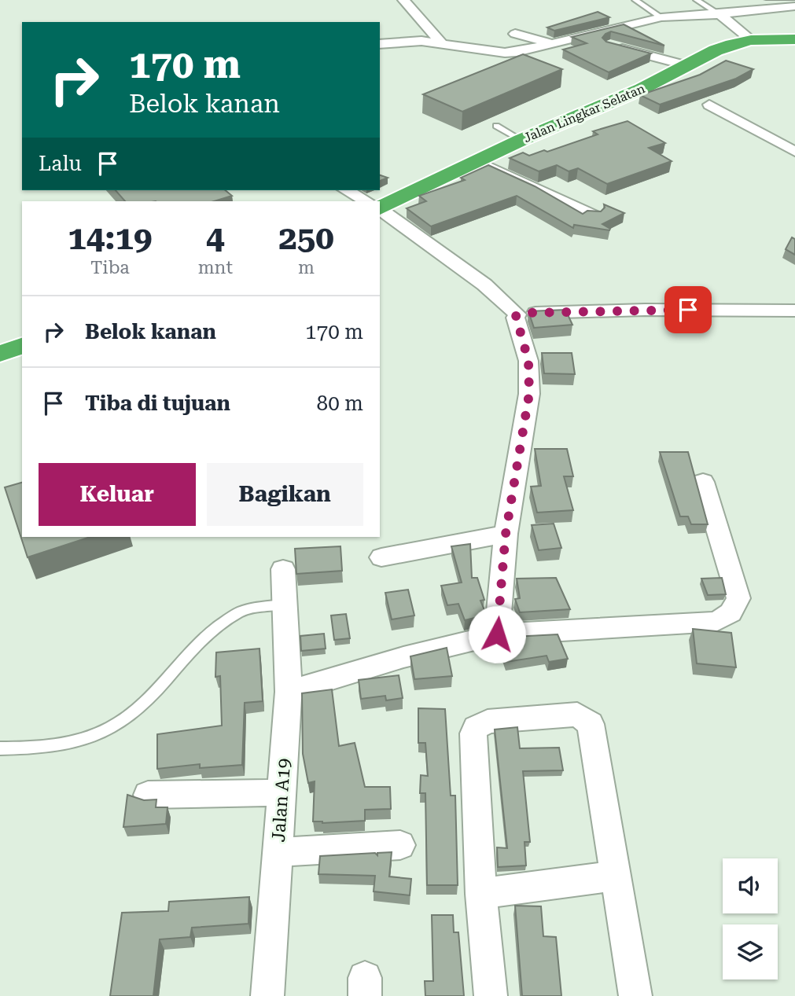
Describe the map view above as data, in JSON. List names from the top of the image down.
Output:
{
  "streets": {
    "highway": ["Jalan Lingkar Selatan"],
    "street": ["Jalan A19"]
  },
  "page": {
    "turn": ["170 m", "Belok kanan"],
    "then": "Lalu",
    "eta": [
      "14:19",
      "Tiba",
      "4",
      "mnt",
      "250",
      "m"
    ],
    "list": [
      {
        "name": "Belok kanan",
        "value": "170 m"
      },
      {
        "name": "Tiba di tujuan",
        "value": "80 m"
      }
    ],
    "buttons": ["Keluar", "Bagikan"]
  }
}
